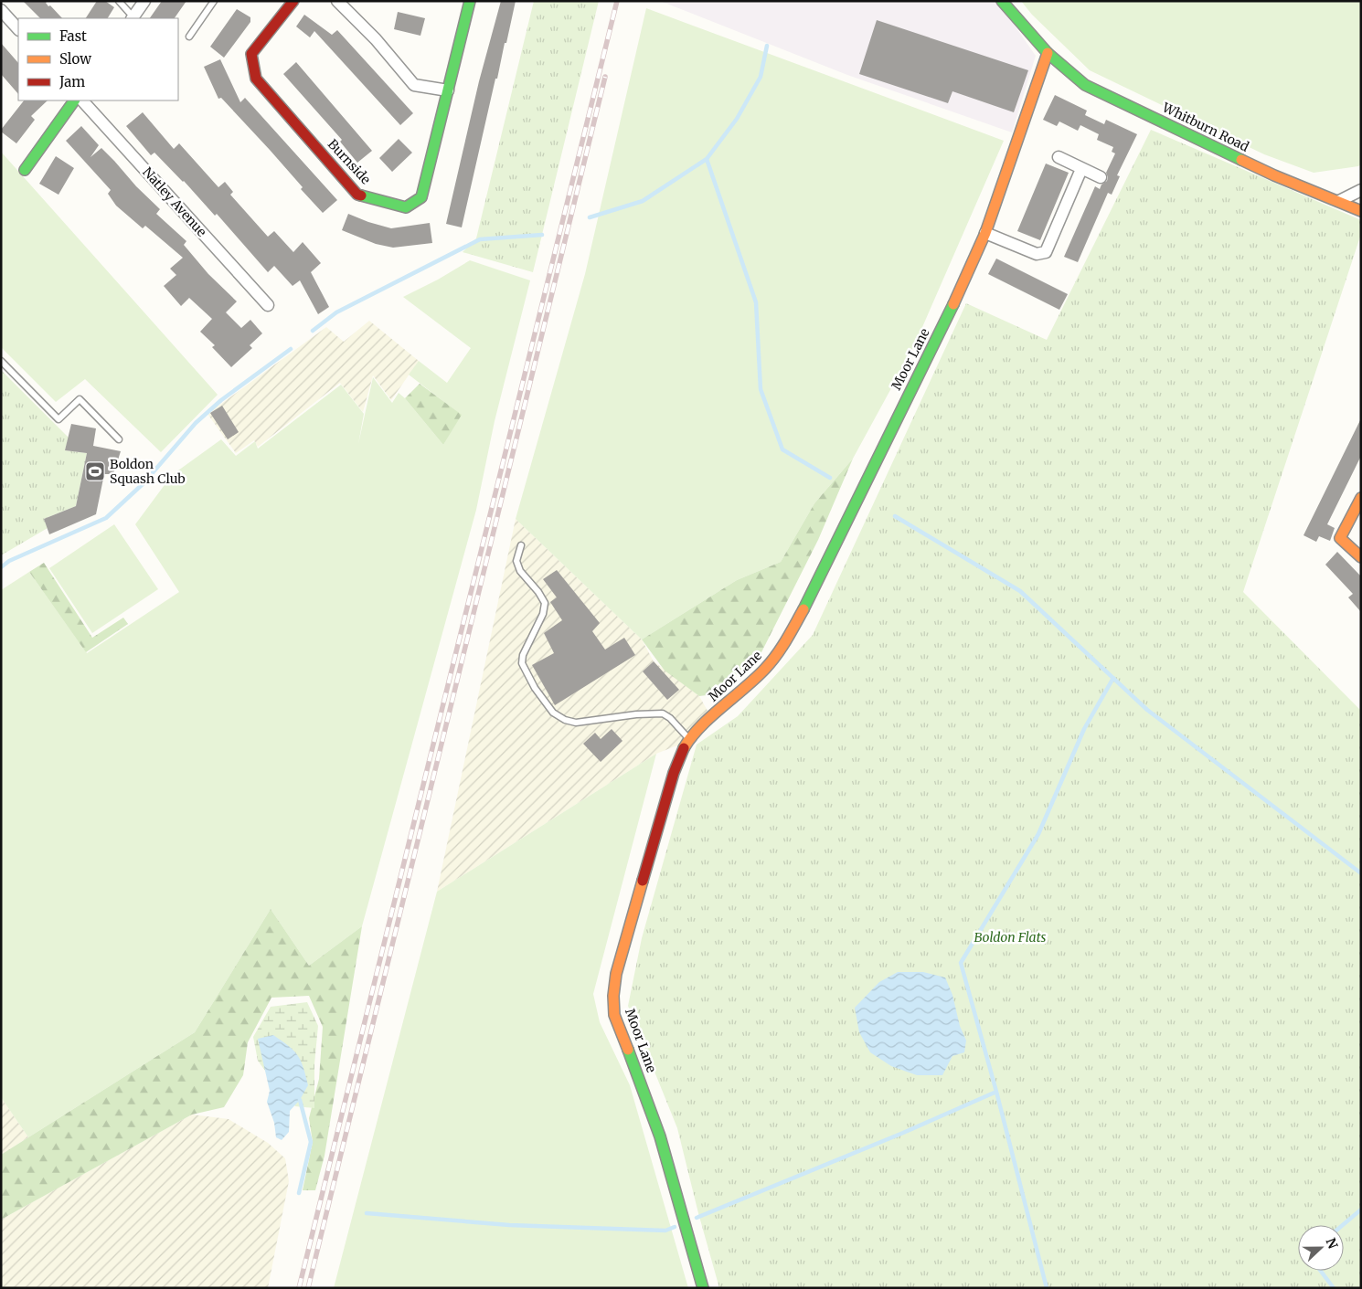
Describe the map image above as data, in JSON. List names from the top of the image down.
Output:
{
  "streets": {
    "street": [
      "Whitburn Road",
      "Burnside",
      "Natley Avenue",
      "Moor Lane"
    ]
  },
  "crossings": [
    ["Whitburn Road", "Moor Lane"]
  ],
  "parks": ["Boldon Flats"],
  "places": {
    "sports": ["Boldon Squash Club"]
  },
  "legend": ["Fast", "Slow", "Jam"],
  "north": "right"
}
